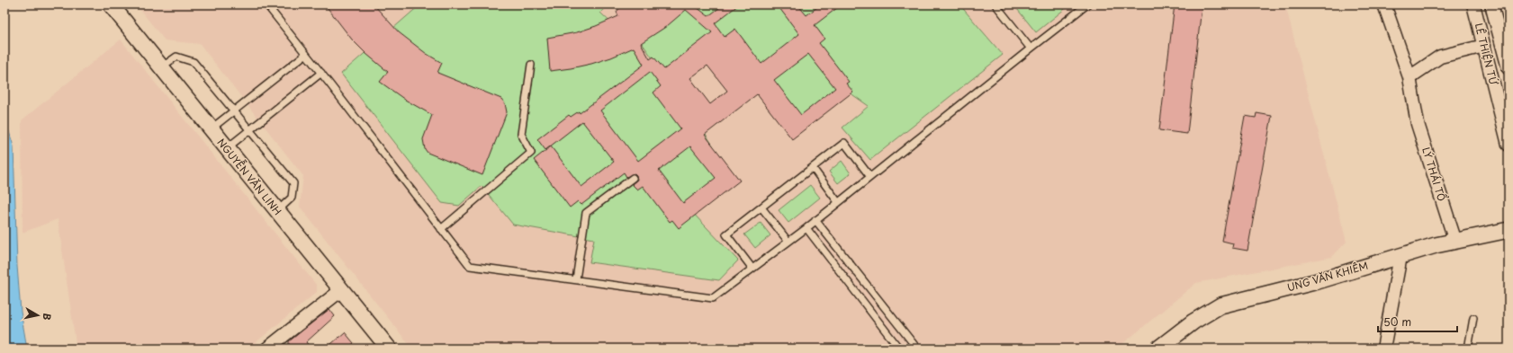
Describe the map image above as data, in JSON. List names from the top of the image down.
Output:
{
  "streets": {
    "street": [
      "LÊ THIỆN TỨ",
      "LÝ THÁI TỔ",
      "NGUYỄN VĂN LINH",
      "UNG VĂN KHIÊM"
    ]
  },
  "crossings": [
    ["LÝ THÁI TỔ", "UNG VĂN KHIÊM"]
  ],
  "scale_bar": "50 m",
  "north": "right"
}
